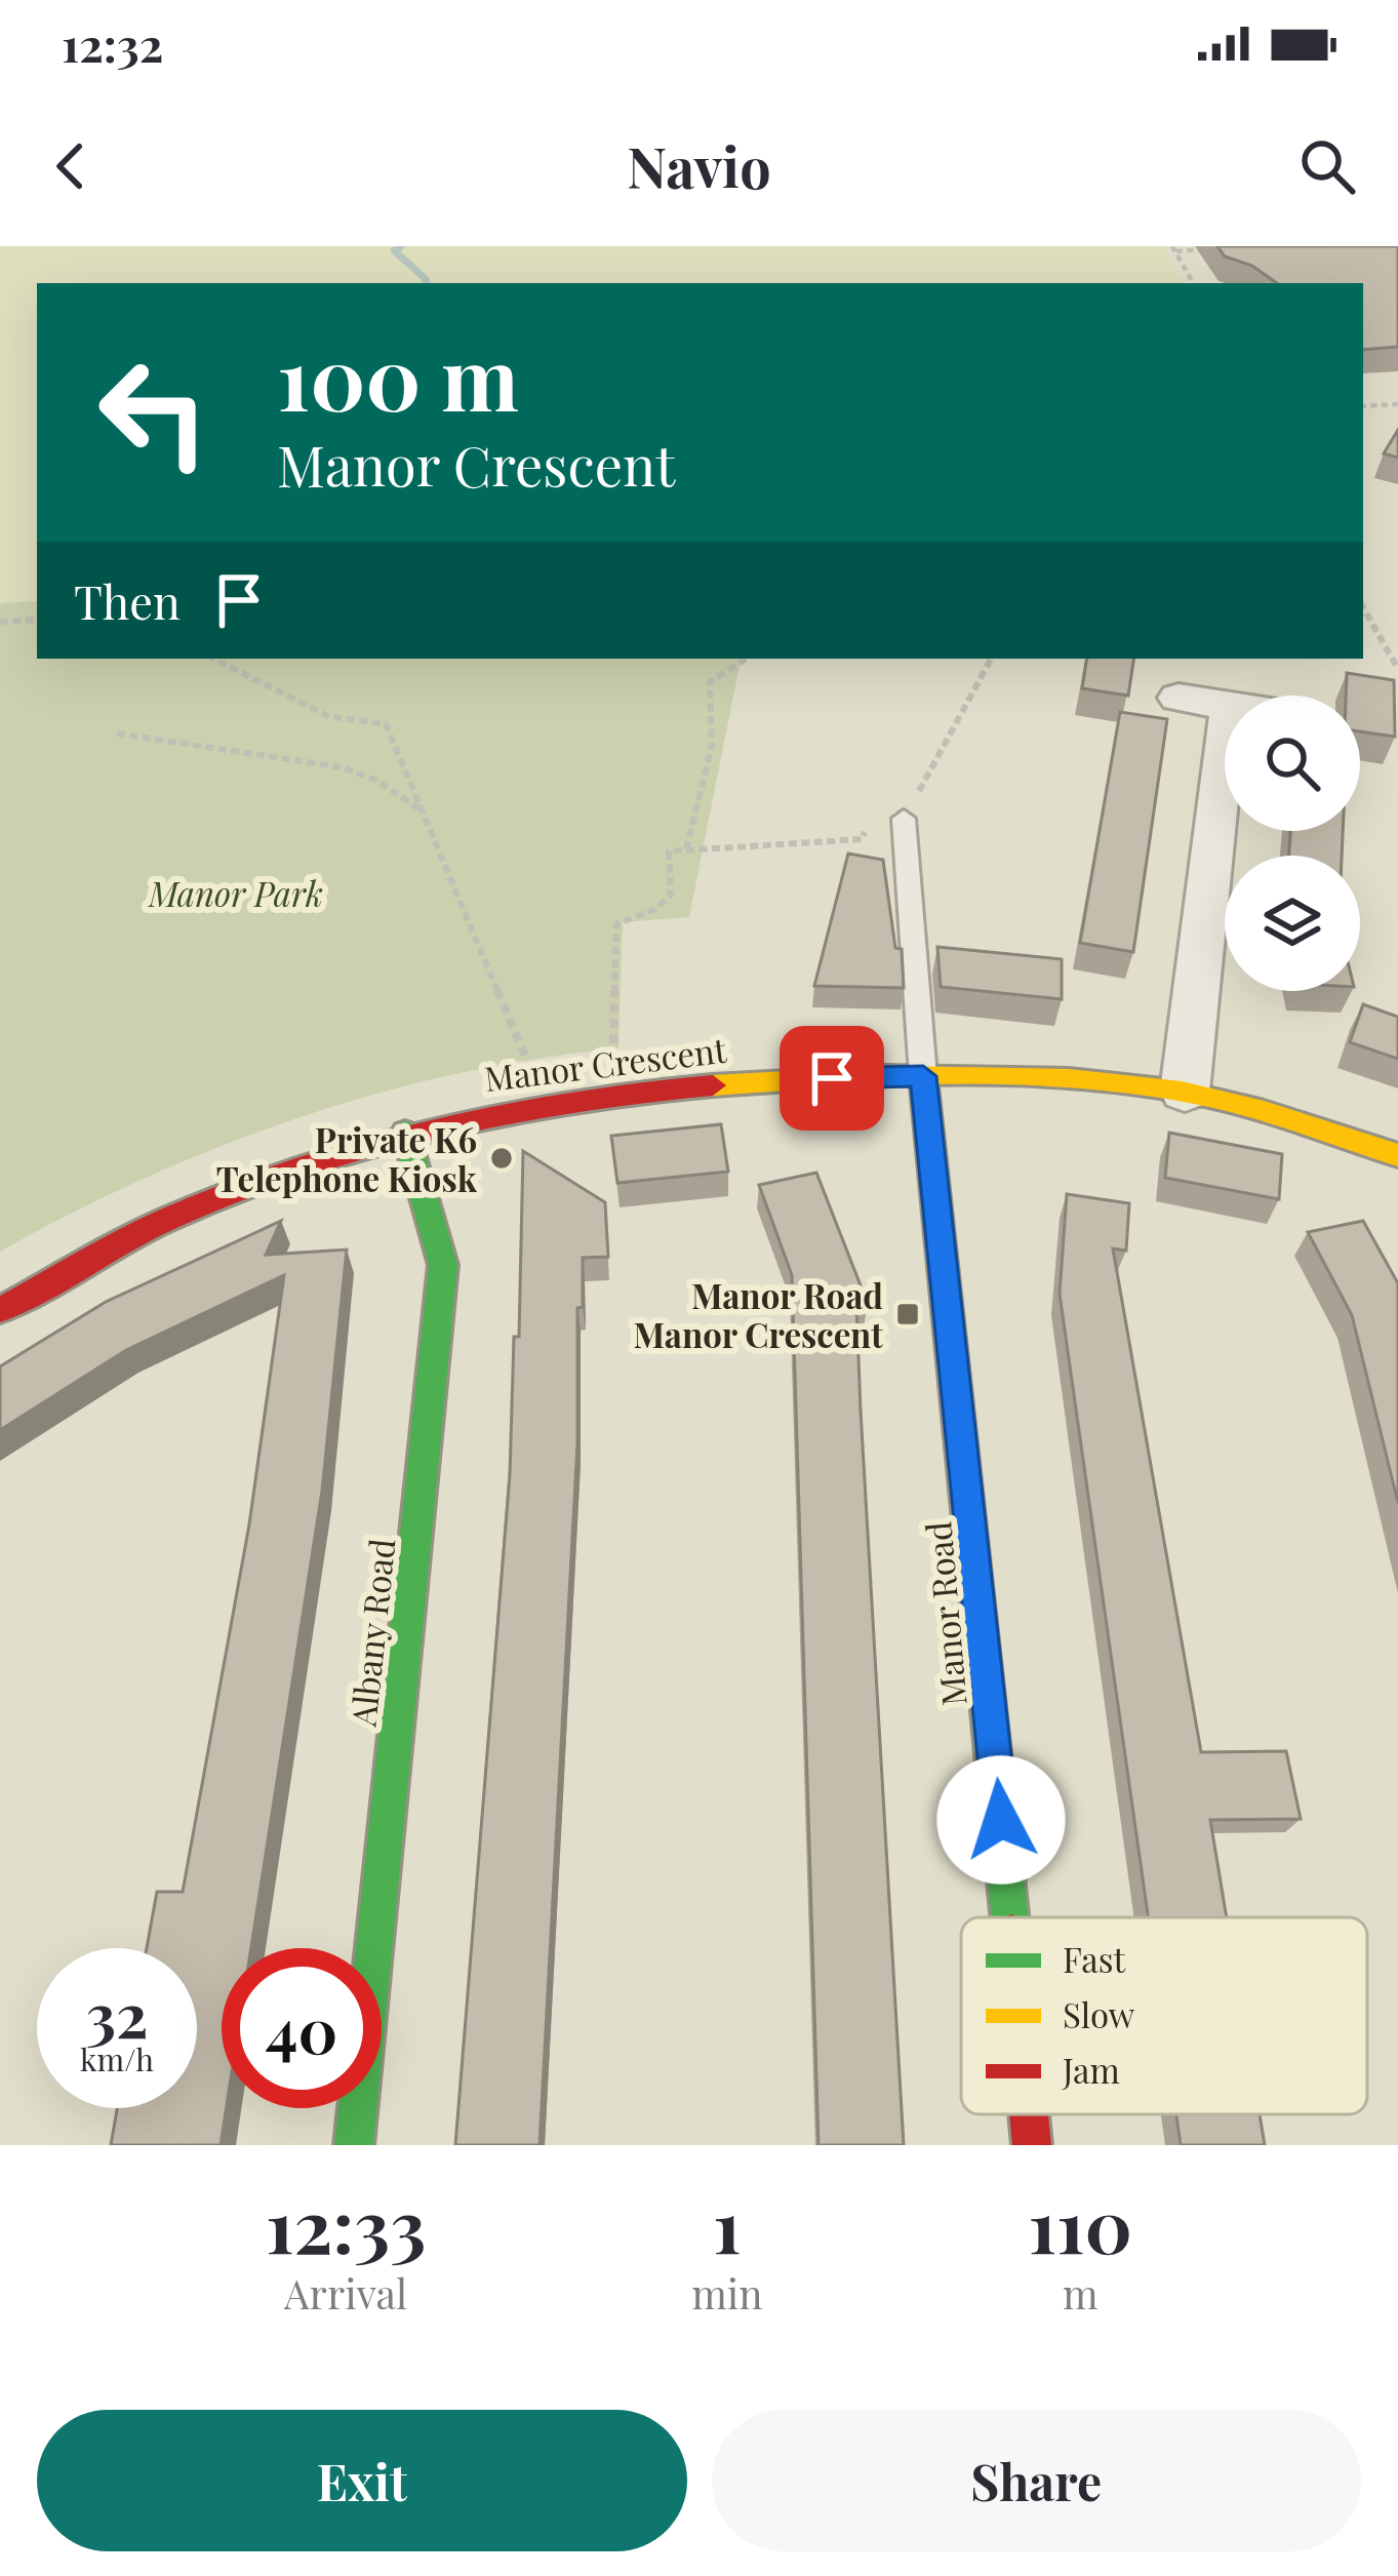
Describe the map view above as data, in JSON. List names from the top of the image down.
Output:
{
  "streets": {
    "street": ["Manor Crescent", "Manor Road", "Albany Road"]
  },
  "crossings": [
    ["Manor Crescent", "Manor Road"],
    ["Manor Crescent", "Albany Road"]
  ],
  "parks": ["Manor Park"],
  "places": {
    "other": ["Private K6 Telephone Kiosk"],
    "transit": ["Manor Road Manor Crescent"]
  },
  "legend": ["Fast", "Slow", "Jam"],
  "page": {
    "status": "12:32",
    "header": "Navio",
    "turn": ["100 m", "Manor Crescent"],
    "then": "Then",
    "speed": "32 km/h",
    "limit": "40",
    "eta": [
      "12:33",
      "Arrival",
      "1",
      "min",
      "110",
      "m"
    ],
    "buttons": ["Exit", "Share"]
  }
}
